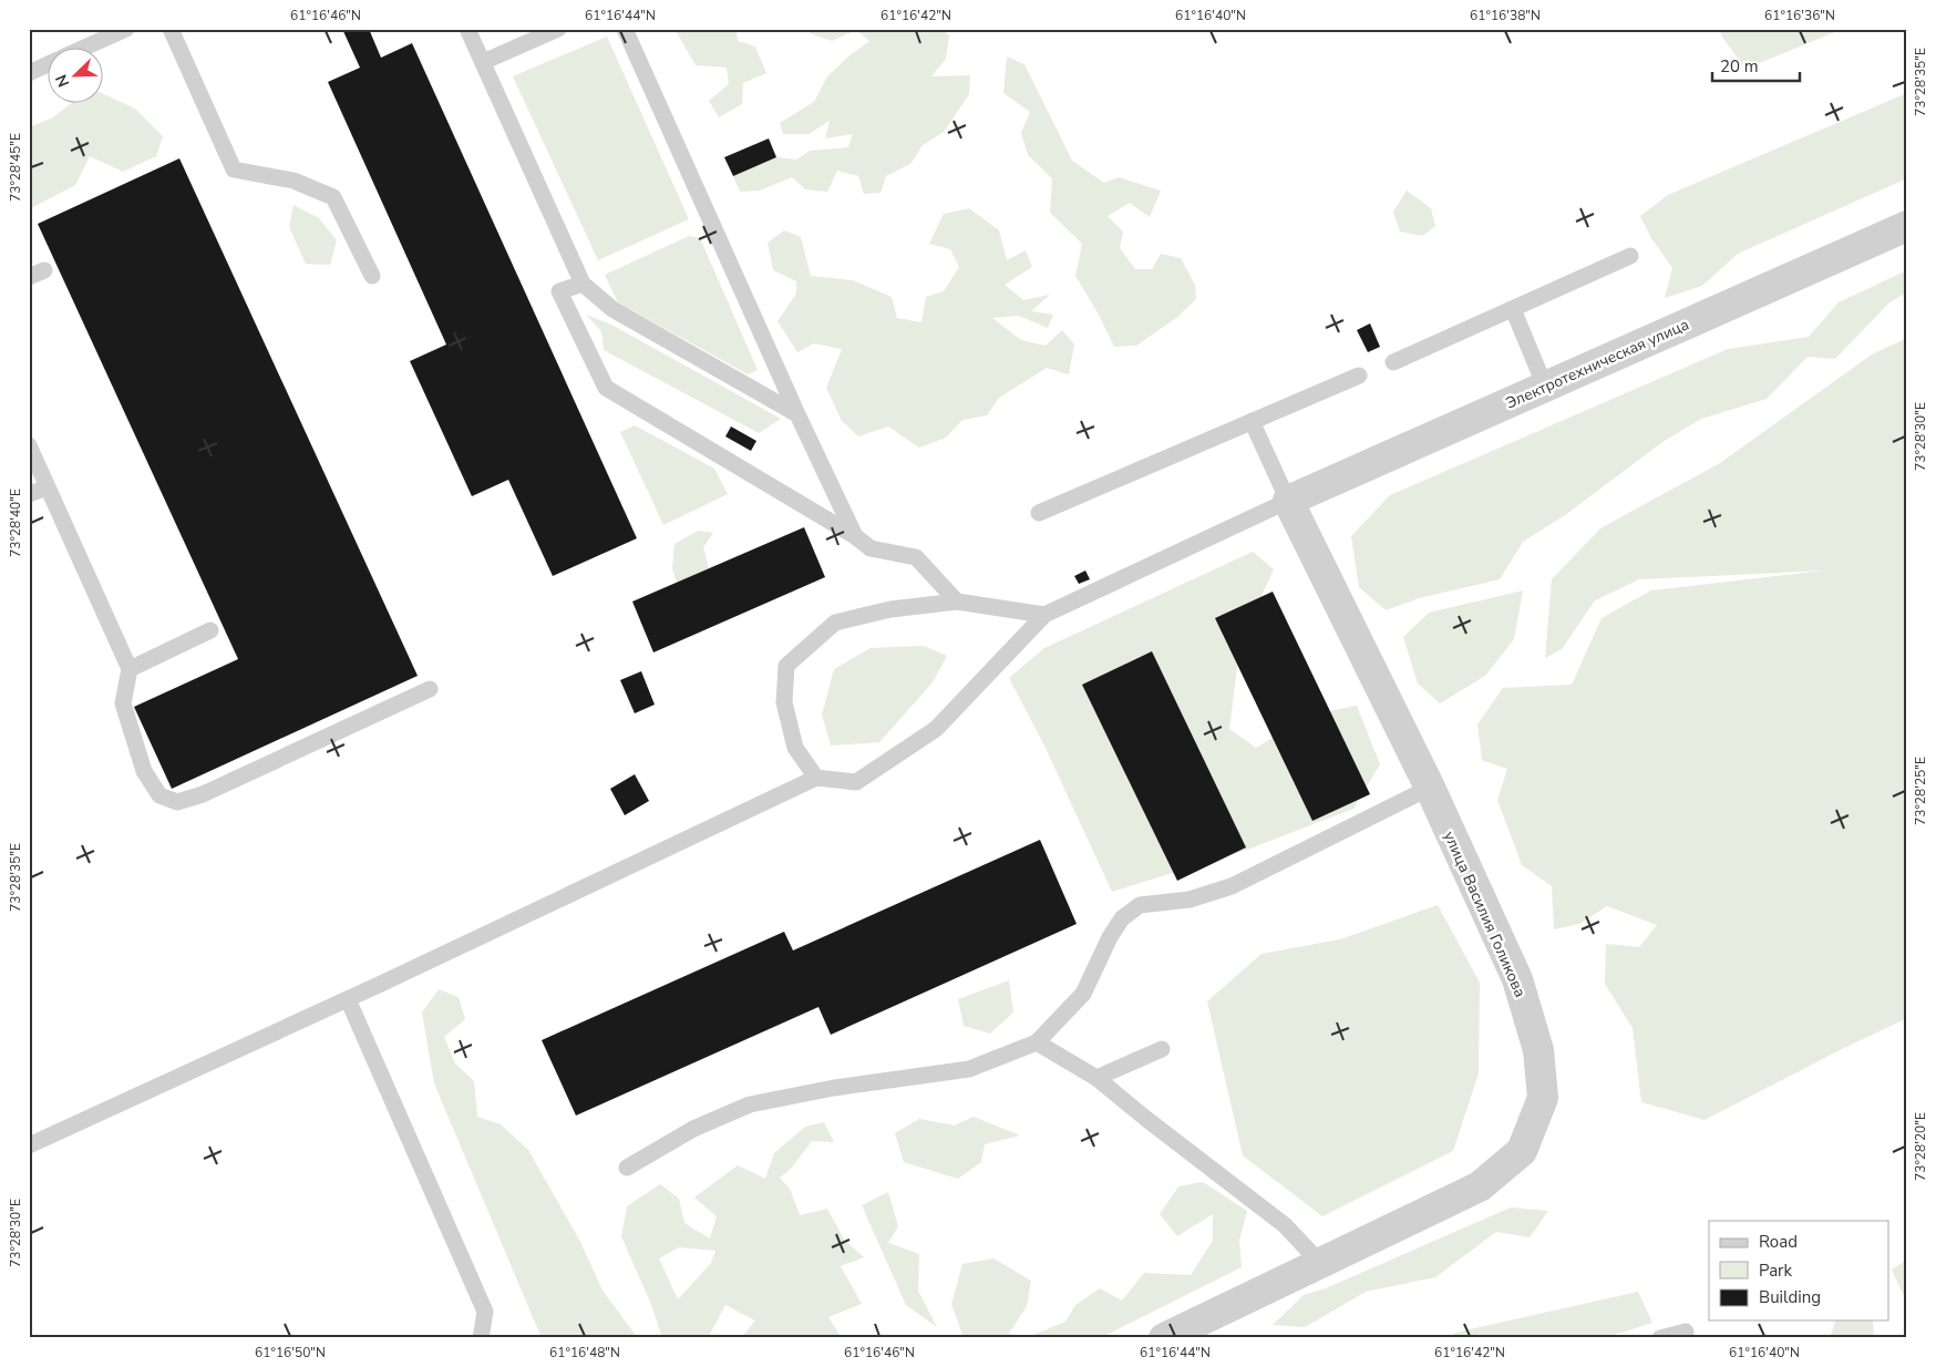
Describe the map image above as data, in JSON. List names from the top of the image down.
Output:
{
  "streets": {
    "street": ["Электротехническая улица", "улица Василия Голикова"]
  },
  "crossings": [
    ["Электротехническая улица", "улица Василия Голикова"]
  ],
  "legend": ["Road", "Park", "Building"],
  "scale_bar": "20 m",
  "north": "bottom left",
  "coordinates": [
    "61°16'46\"N",
    "61°16'44\"N",
    "61°16'42\"N",
    "61°16'40\"N",
    "61°16'38\"N",
    "61°16'36\"N",
    "73°28'35\"E",
    "73°28'45\"E",
    "73°28'30\"E",
    "73°28'40\"E",
    "73°28'25\"E",
    "73°28'20\"E",
    "61°16'50\"N",
    "61°16'48\"N"
  ]
}
